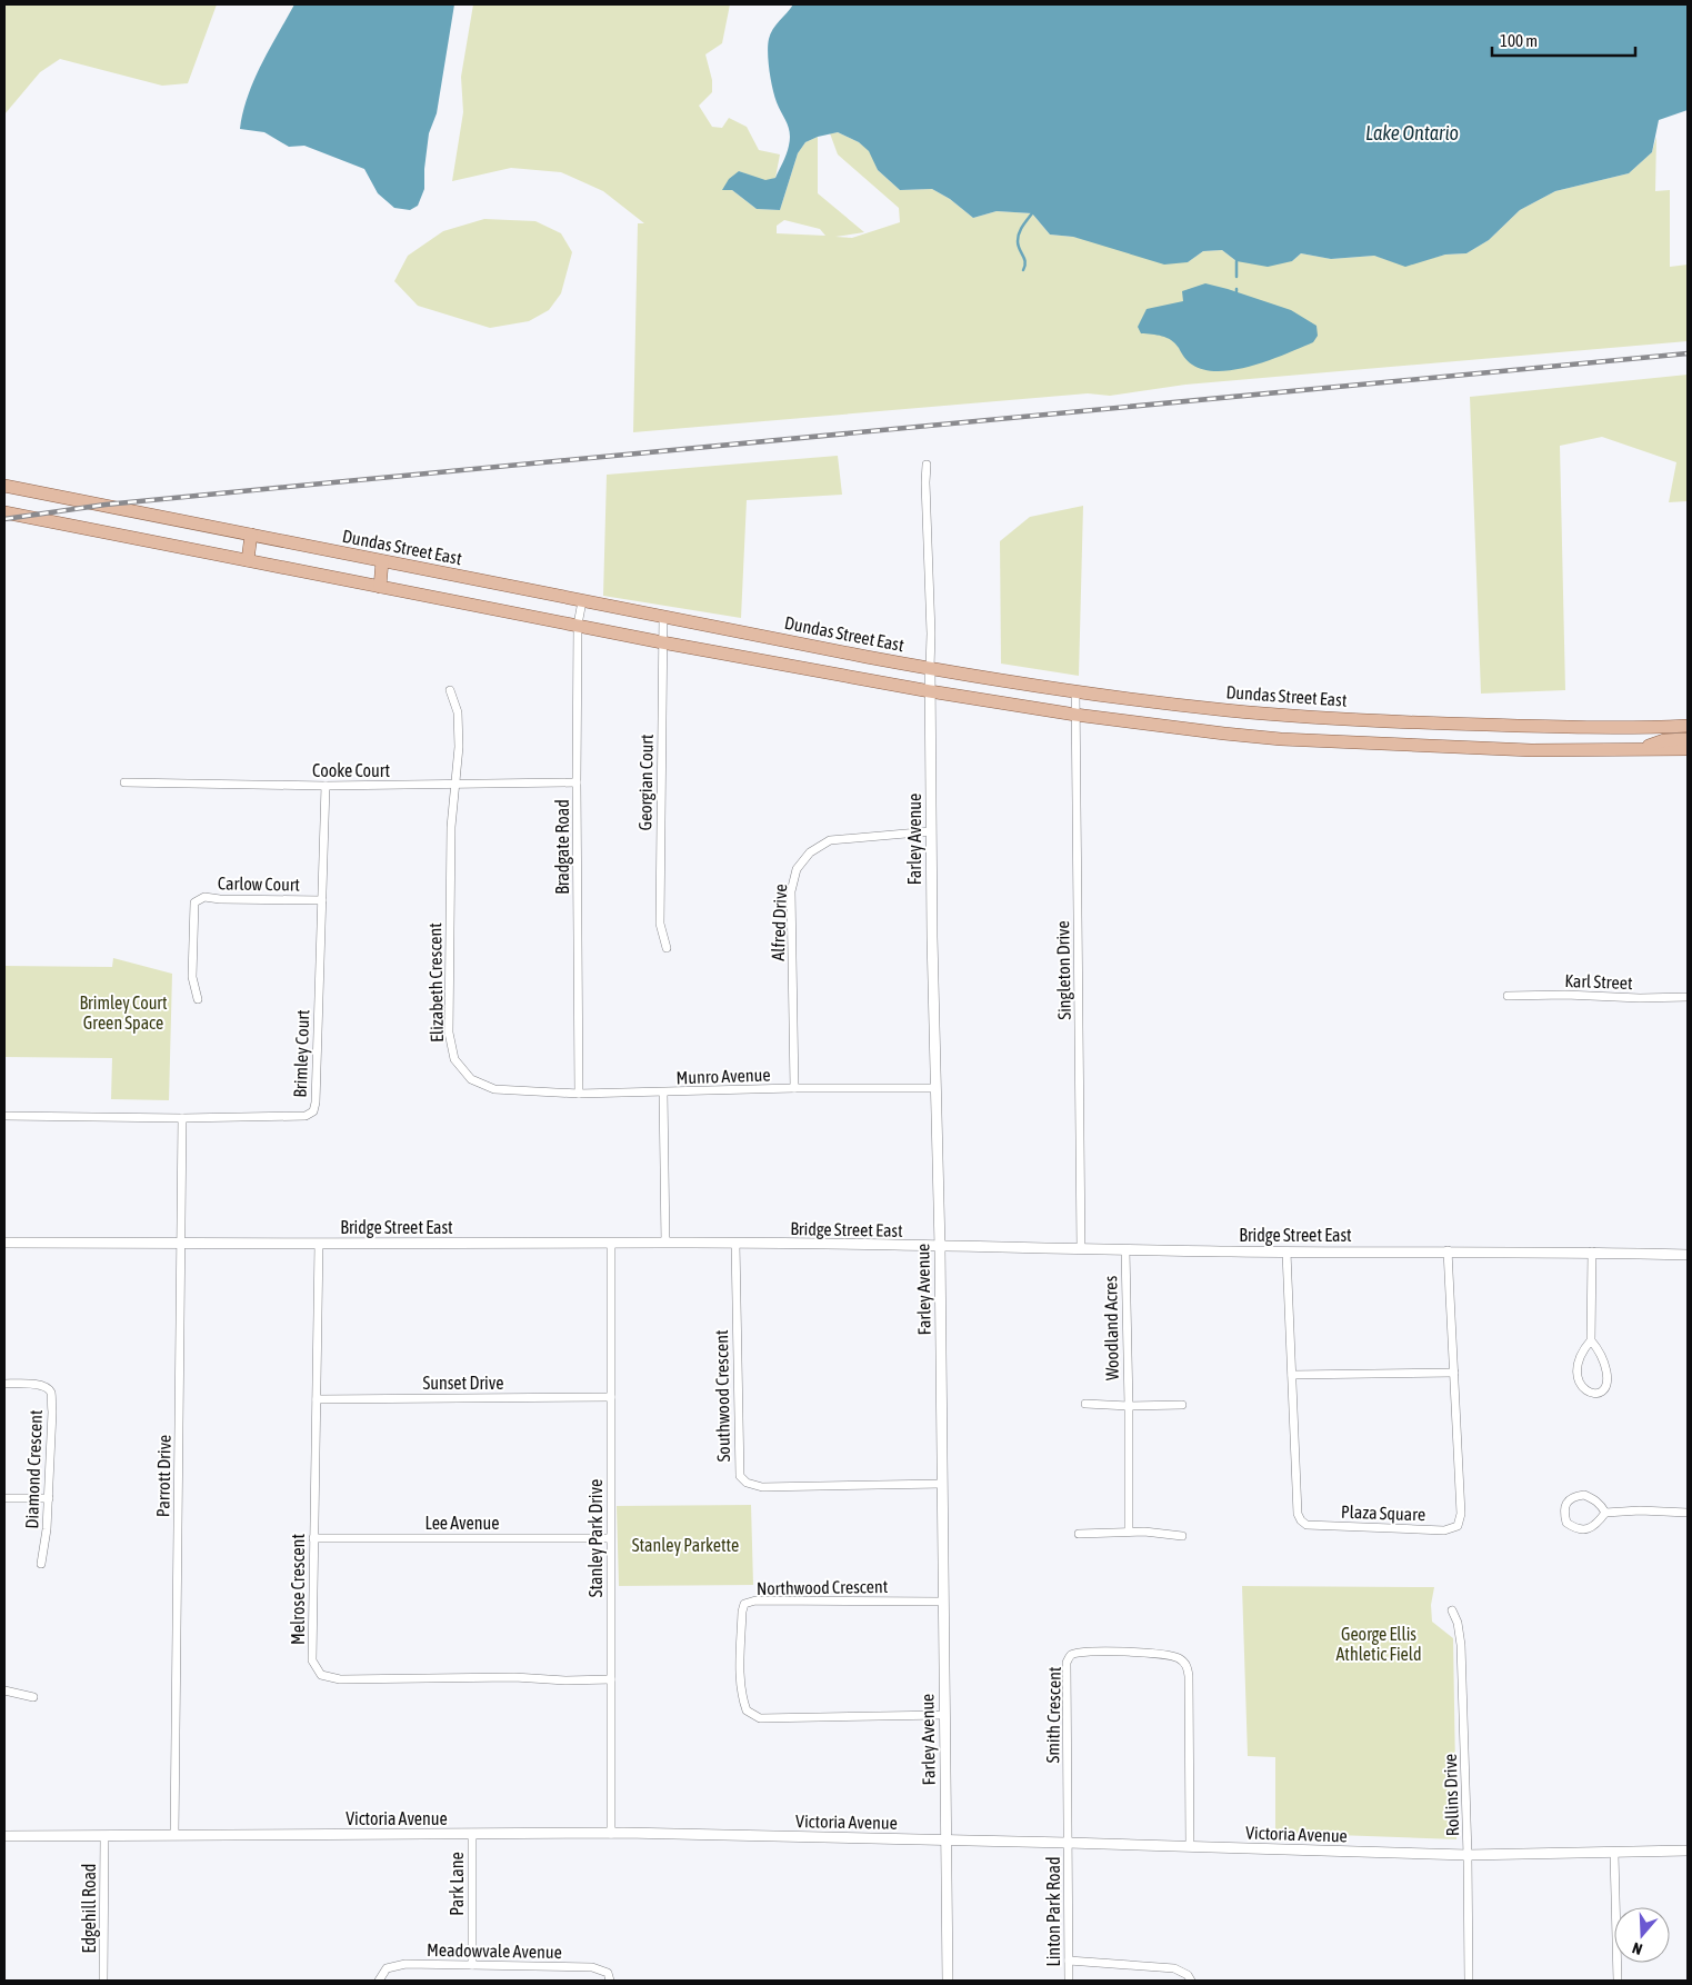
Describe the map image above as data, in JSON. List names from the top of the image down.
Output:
{
  "streets": {
    "main road": ["Dundas Street East"],
    "street": [
      "Cooke Court",
      "Georgian Court",
      "Farley Avenue",
      "Bradgate Road",
      "Carlow Court",
      "Alfred Drive",
      "Singleton Drive",
      "Karl Street",
      "Elizabeth Crescent",
      "Brimley Court",
      "Munro Avenue",
      "Bridge Street East",
      "Woodland Acres",
      "Sunset Drive",
      "Southwood Crescent",
      "Diamond Crescent",
      "Parrott Drive",
      "Plaza Square",
      "Lee Avenue",
      "Stanley Park Drive",
      "Northwood Crescent",
      "Melrose Crescent",
      "Smith Crescent",
      "Rollins Drive",
      "Victoria Avenue",
      "Park Lane",
      "Edgehill Road",
      "Linton Park Road",
      "Meadowvale Avenue"
    ]
  },
  "crossings": [
    ["Dundas Street East", "Georgian Court"],
    ["Dundas Street East", "Farley Avenue"],
    ["Dundas Street East", "Bradgate Road"],
    ["Dundas Street East", "Singleton Drive"],
    ["Cooke Court", "Bradgate Road"],
    ["Cooke Court", "Elizabeth Crescent"],
    ["Cooke Court", "Brimley Court"],
    ["Farley Avenue", "Alfred Drive"],
    ["Farley Avenue", "Munro Avenue"],
    ["Farley Avenue", "Bridge Street East"],
    ["Farley Avenue", "Southwood Crescent"],
    ["Farley Avenue", "Northwood Crescent"],
    ["Farley Avenue", "Victoria Avenue"],
    ["Bradgate Road", "Elizabeth Crescent"],
    ["Carlow Court", "Brimley Court"],
    ["Alfred Drive", "Munro Avenue"],
    ["Singleton Drive", "Bridge Street East"],
    ["Elizabeth Crescent", "Munro Avenue"],
    ["Brimley Court", "Parrott Drive"],
    ["Munro Avenue", "Bridge Street East"],
    ["Bridge Street East", "Woodland Acres"],
    ["Bridge Street East", "Southwood Crescent"],
    ["Bridge Street East", "Parrott Drive"],
    ["Bridge Street East", "Plaza Square"],
    ["Bridge Street East", "Stanley Park Drive"],
    ["Bridge Street East", "Melrose Crescent"],
    ["Sunset Drive", "Stanley Park Drive"],
    ["Sunset Drive", "Melrose Crescent"],
    ["Parrott Drive", "Victoria Avenue"],
    ["Lee Avenue", "Stanley Park Drive"],
    ["Lee Avenue", "Melrose Crescent"],
    ["Stanley Park Drive", "Melrose Crescent"],
    ["Stanley Park Drive", "Victoria Avenue"],
    ["Smith Crescent", "Victoria Avenue"],
    ["Smith Crescent", "Linton Park Road"],
    ["Rollins Drive", "Victoria Avenue"],
    ["Victoria Avenue", "Park Lane"],
    ["Victoria Avenue", "Edgehill Road"],
    ["Victoria Avenue", "Linton Park Road"],
    ["Park Lane", "Meadowvale Avenue"]
  ],
  "water": ["Lake Ontario"],
  "parks": ["Brimley Court Green Space", "Stanley Parkette", "George Ellis Athletic Field"],
  "scale_bar": "100 m",
  "north": "bottom"
}
